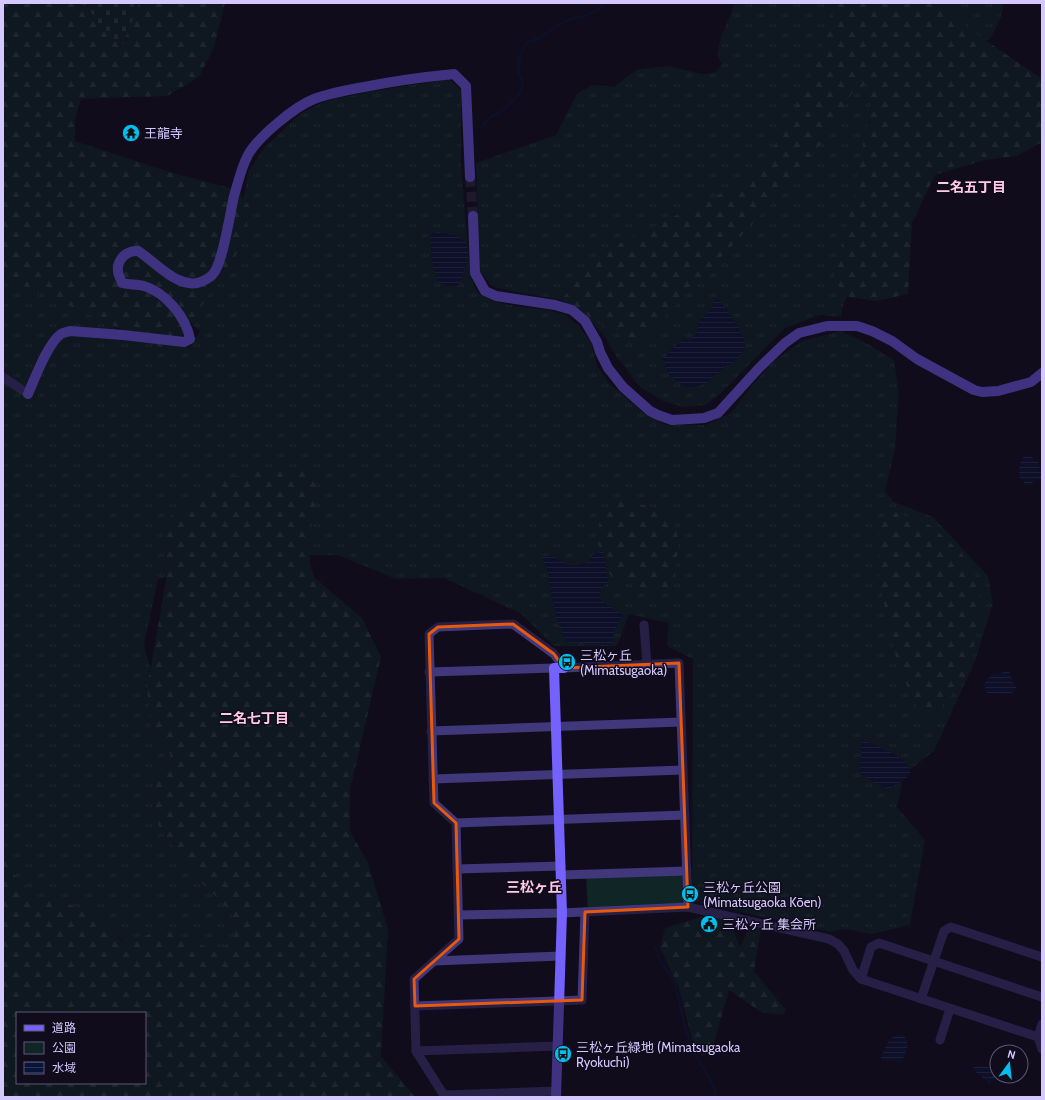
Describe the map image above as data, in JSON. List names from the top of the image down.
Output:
{
  "districts": ["二名五丁目", "二名七丁目", "三松ヶ丘"],
  "places": {
    "temple": ["王龍寺"],
    "bus stop": ["三松ヶ丘 (Mimatsugaoka)", "三松ヶ丘公園 (Mimatsugaoka Kōen)", "三松ヶ丘緑地 (Mimatsugaoka Ryokuchi)"],
    "public building": ["三松ヶ丘 集会所"]
  },
  "legend": ["道路", "公園", "水域"],
  "north": "top"
}
